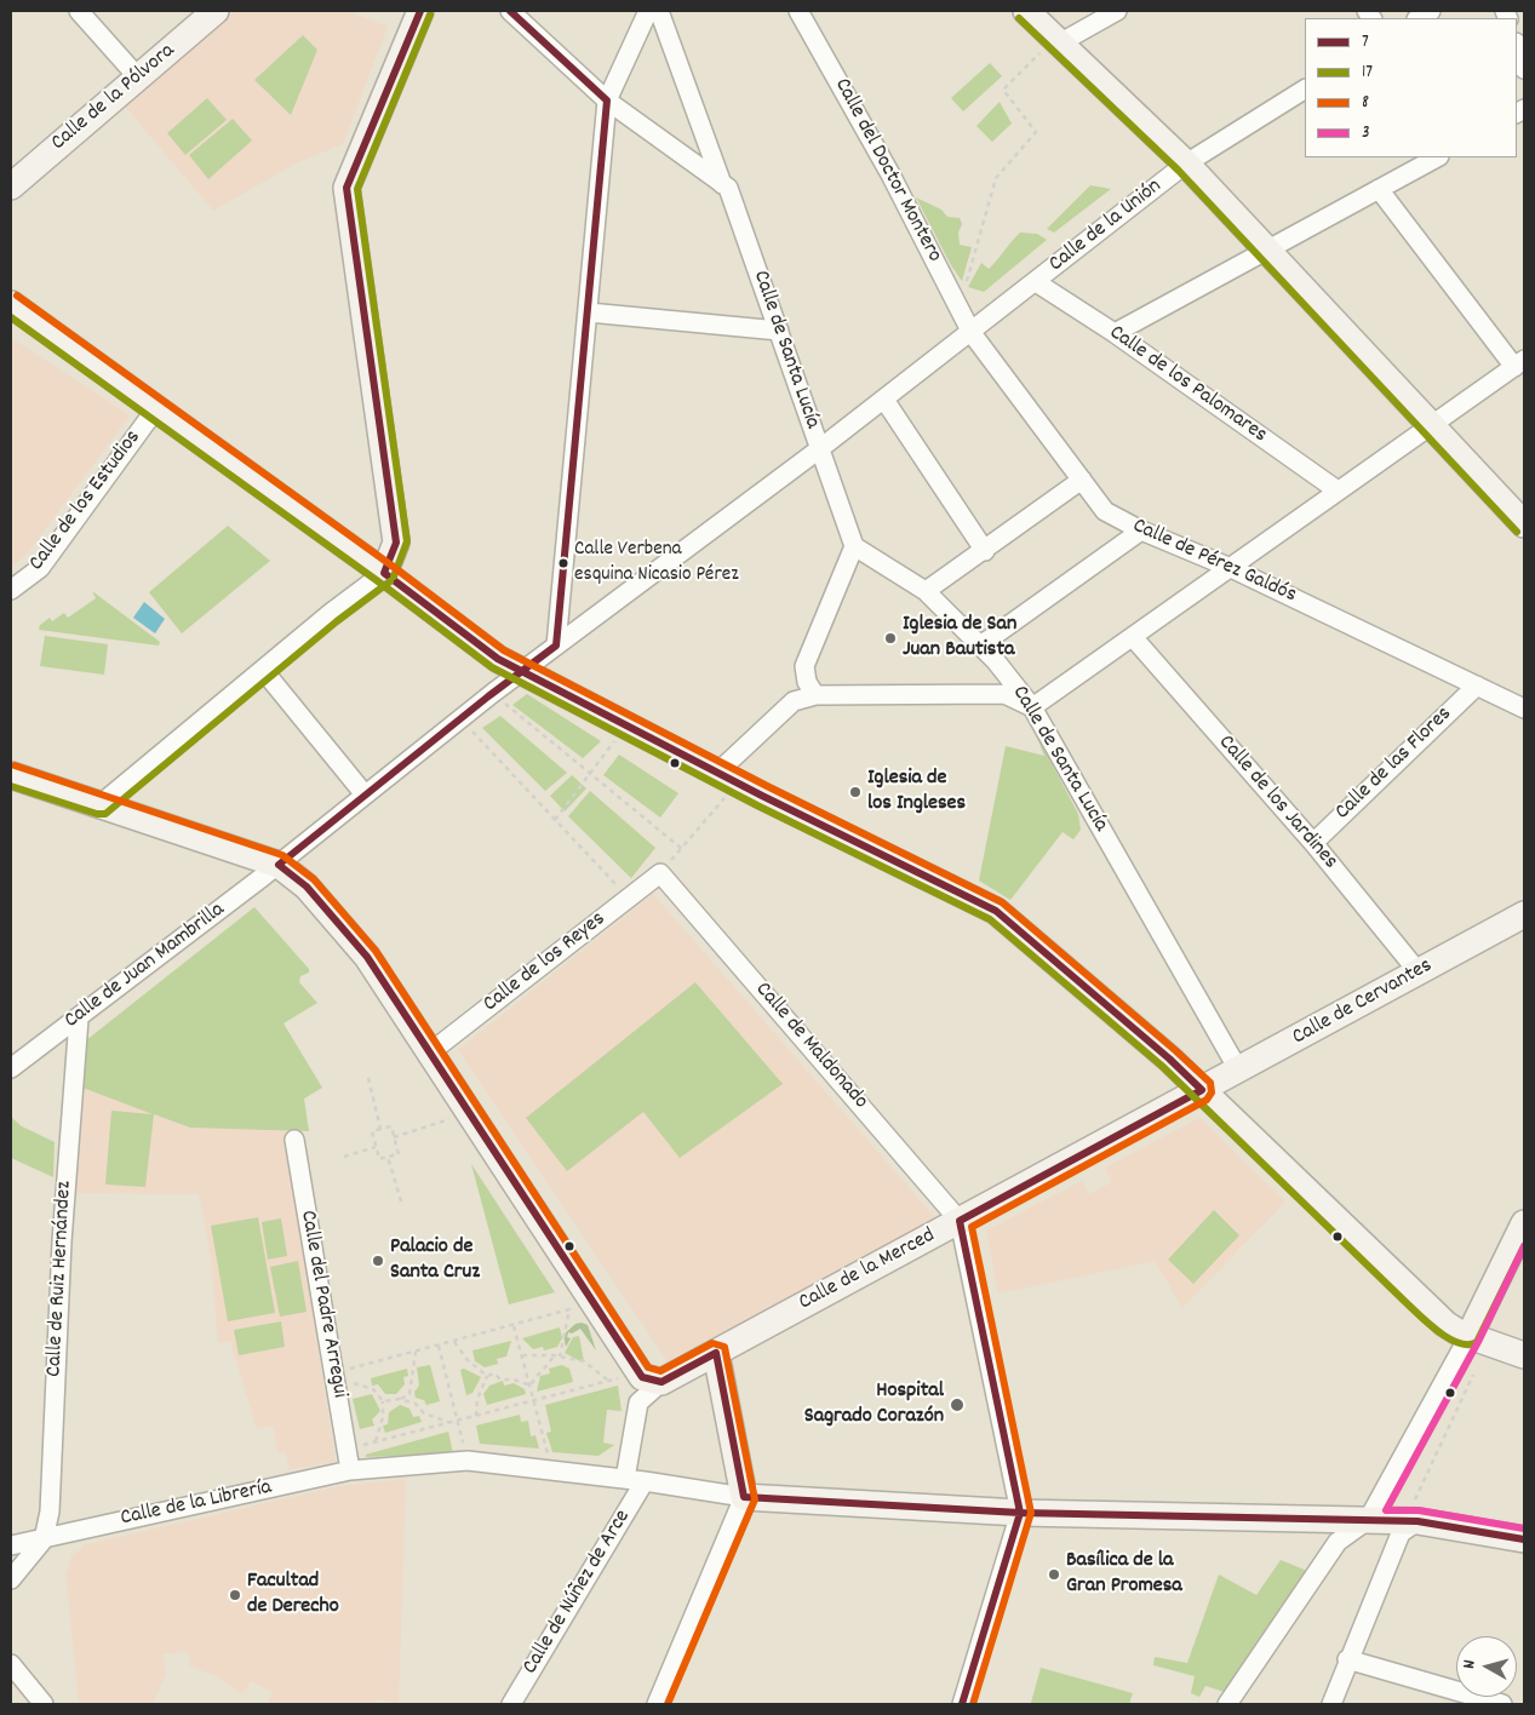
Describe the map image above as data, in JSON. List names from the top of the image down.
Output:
{
  "streets": {
    "street": [
      "Calle de la Pólvora",
      "Calle del Doctor Montero",
      "Calle de la Unión",
      "Calle de Santa Lucía",
      "Calle de los Palomares",
      "Calle de los Estudios",
      "Calle de Pérez Galdós",
      "Calle de las Flores",
      "Calle de los Jardines",
      "Calle de los Reyes",
      "Calle de Juan Mambrilla",
      "Calle de Cervantes",
      "Calle de Maldonado",
      "Calle de la Merced",
      "Calle de Ruiz Hernández",
      "Calle del Padre Arregui",
      "Calle de la Librería",
      "Calle de Núñez de Arce"
    ]
  },
  "crossings": [
    ["Calle del Doctor Montero", "Calle de la Unión"],
    ["Calle del Doctor Montero", "Calle de Pérez Galdós"],
    ["Calle de la Unión", "Calle de Santa Lucía"],
    ["Calle de la Unión", "Calle de los Palomares"],
    ["Calle de la Unión", "Calle de Pérez Galdós"],
    ["Calle de la Unión", "Calle de Juan Mambrilla"],
    ["Calle de Santa Lucía", "Calle de Cervantes"],
    ["Calle de Pérez Galdós", "Calle de las Flores"],
    ["Calle de las Flores", "Calle de los Jardines"],
    ["Calle de los Jardines", "Calle de Cervantes"],
    ["Calle de los Reyes", "Calle de Maldonado"],
    ["Calle de Juan Mambrilla", "Calle de Ruiz Hernández"],
    ["Calle de Cervantes", "Calle de la Merced"],
    ["Calle de Maldonado", "Calle de la Merced"],
    ["Calle de Ruiz Hernández", "Calle de la Librería"],
    ["Calle del Padre Arregui", "Calle de la Librería"],
    ["Calle de la Librería", "Calle de Núñez de Arce"]
  ],
  "places": [
    "Calle Verbena esquina Nicasio Pérez",
    "Iglesia de San Juan Bautista",
    "Iglesia de los Ingleses",
    "Palacio de Santa Cruz",
    "Hospital Sagrado Corazón",
    "Basílica de la Gran Promesa",
    "Facultad de Derecho"
  ],
  "lines": [
    "transit line 7",
    "transit line 17",
    "transit line 8",
    "transit line 3"
  ],
  "legend": [
    "7",
    "17",
    "8",
    "3"
  ],
  "north": "left"
}
